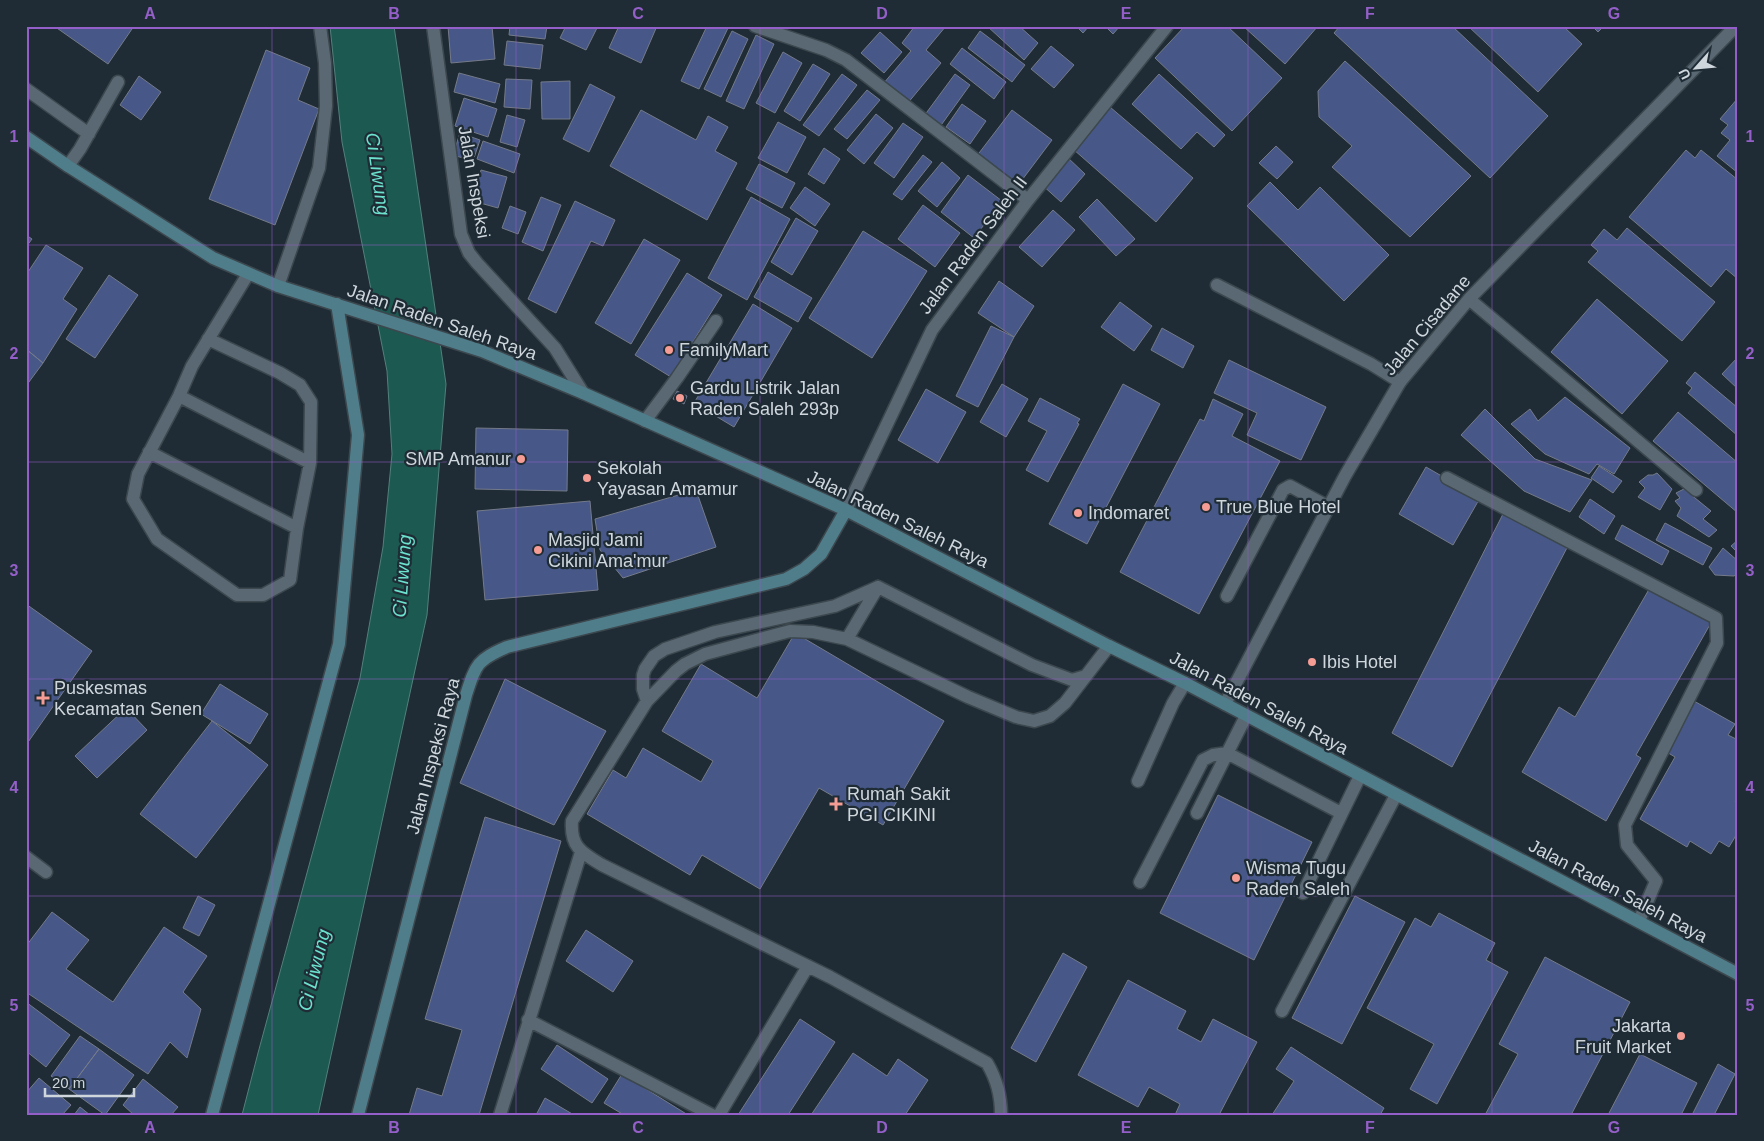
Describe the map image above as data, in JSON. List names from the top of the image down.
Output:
{
  "streets": {
    "main road": ["Jalan Raden Saleh Raya", "Jalan Inspeksi Raya"],
    "street": ["Jalan Inspeksi", "Jalan Raden Saleh II", "Jalan Cisadane"]
  },
  "crossings": [
    ["Jalan Inspeksi", "Jalan Raden Saleh Raya"],
    ["Jalan Raden Saleh II", "Jalan Raden Saleh Raya"],
    ["Jalan Raden Saleh II", "Jalan Inspeksi Raya"],
    ["Jalan Raden Saleh Raya", "Jalan Cisadane"],
    ["Jalan Raden Saleh Raya", "Jalan Inspeksi Raya"]
  ],
  "water": ["Ci Liwung"],
  "places": {
    "other": [
      "FamilyMart",
      "Gardu Listrik Jalan Raden Saleh 293p",
      "SMP Amanur",
      "Sekolah Yayasan Amamur",
      "True Blue Hotel",
      "Indomaret",
      "Masjid Jami Cikini Ama'mur",
      "Ibis Hotel",
      "Wisma Tugu Raden Saleh",
      "Jakarta Fruit Market"
    ],
    "health": ["Puskesmas Kecamatan Senen", "Rumah Sakit PGI CIKINI"]
  },
  "scale_bar": "20 m",
  "north": "bottom left",
  "grid": {
    "columns": [
      "A",
      "B",
      "C",
      "D",
      "E",
      "F",
      "G"
    ],
    "rows": [
      "1",
      "2",
      "3",
      "4",
      "5"
    ]
  }
}
